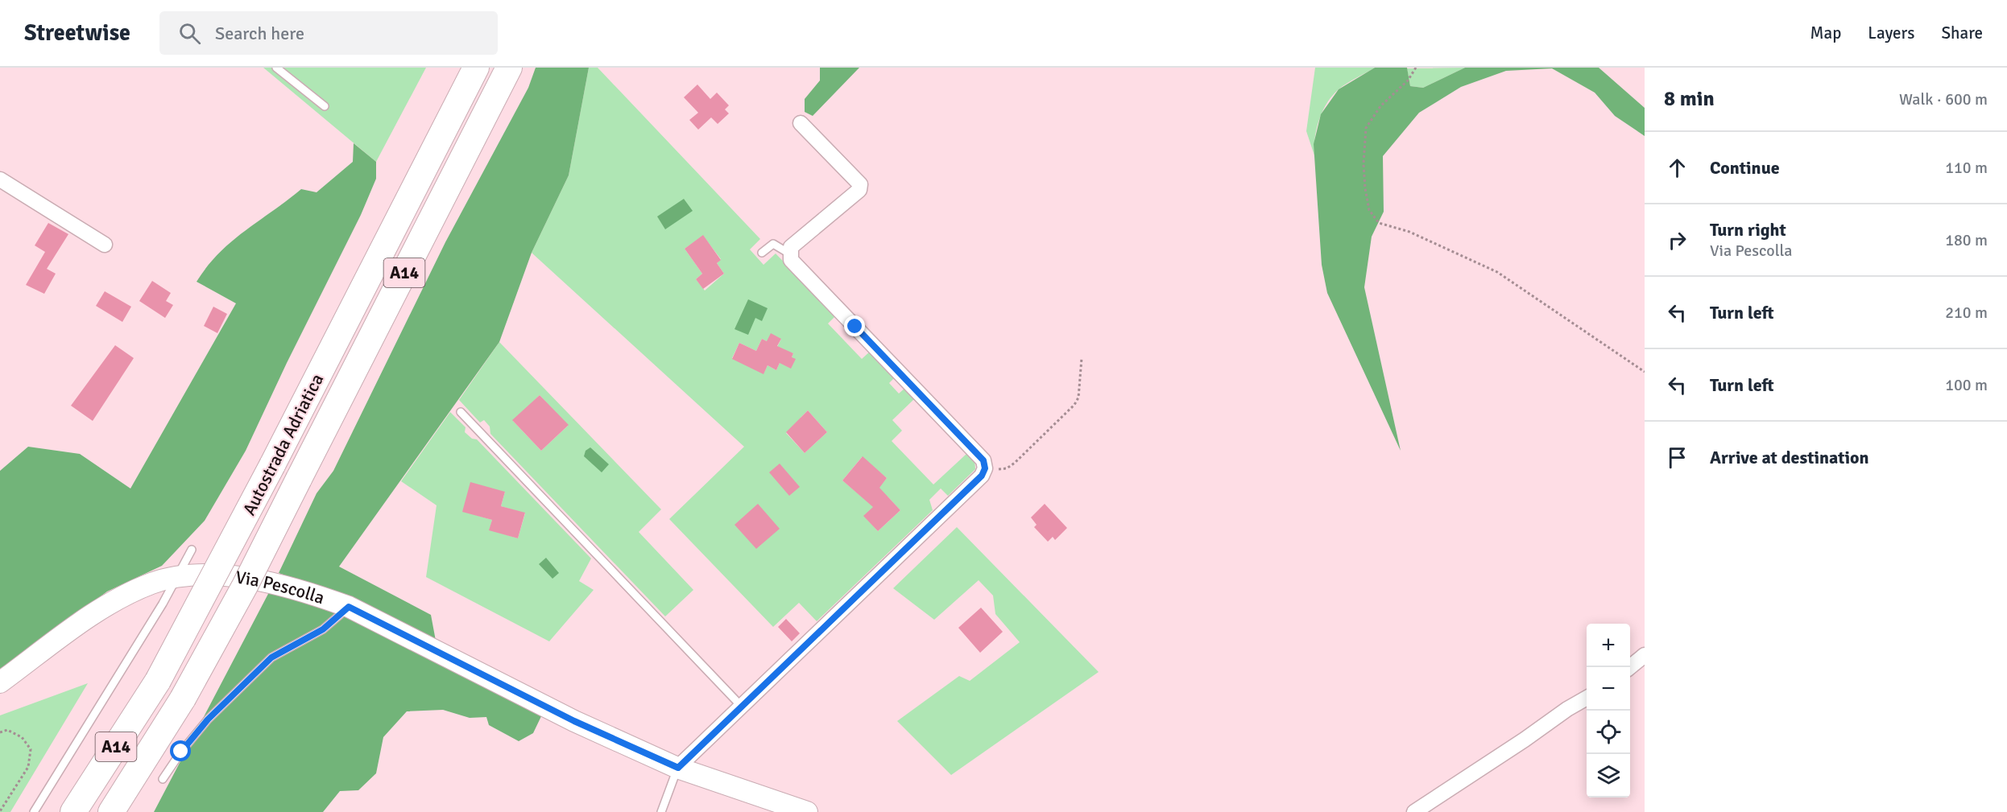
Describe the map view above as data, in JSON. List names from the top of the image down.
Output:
{
  "streets": {
    "highway": ["A14", "Autostrada Adriatica"],
    "street": ["Via Pescolla"]
  },
  "page": {
    "header": "Streetwise",
    "search": "Search here",
    "nav": ["Map", "Layers", "Share"],
    "heading": ["8 min", "Walk · 600 m"],
    "list": [
      ["Continue", "110 m"],
      ["Turn right", "Via Pescolla", "180 m"],
      ["Turn left", "210 m"],
      ["Turn left", "100 m"],
      "Arrive at destination"
    ],
    "map_buttons": ["+", "−"]
  }
}
